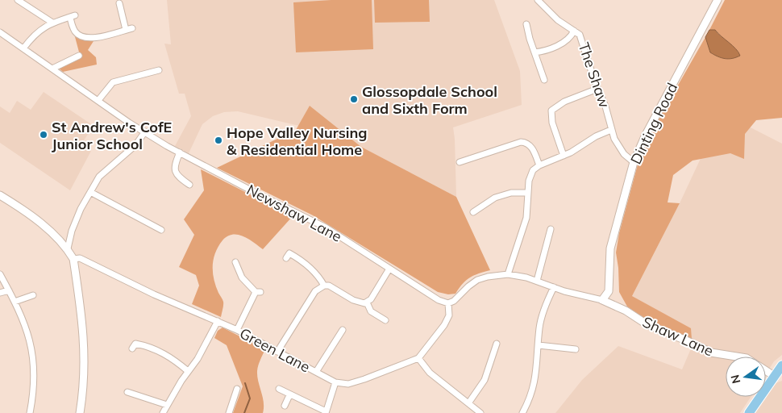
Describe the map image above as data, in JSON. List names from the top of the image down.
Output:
{
  "streets": {
    "street": [
      "The Shaw",
      "Dinting Road",
      "Newshaw Lane",
      "Shaw Lane",
      "Green Lane"
    ]
  },
  "crossings": [
    ["The Shaw", "Dinting Road"],
    ["Dinting Road", "Shaw Lane"]
  ],
  "places": ["Glossopdale School and Sixth Form", "St Andrew's CofE Junior School", "Hope Valley Nursing & Residential Home"],
  "north": "left"
}
